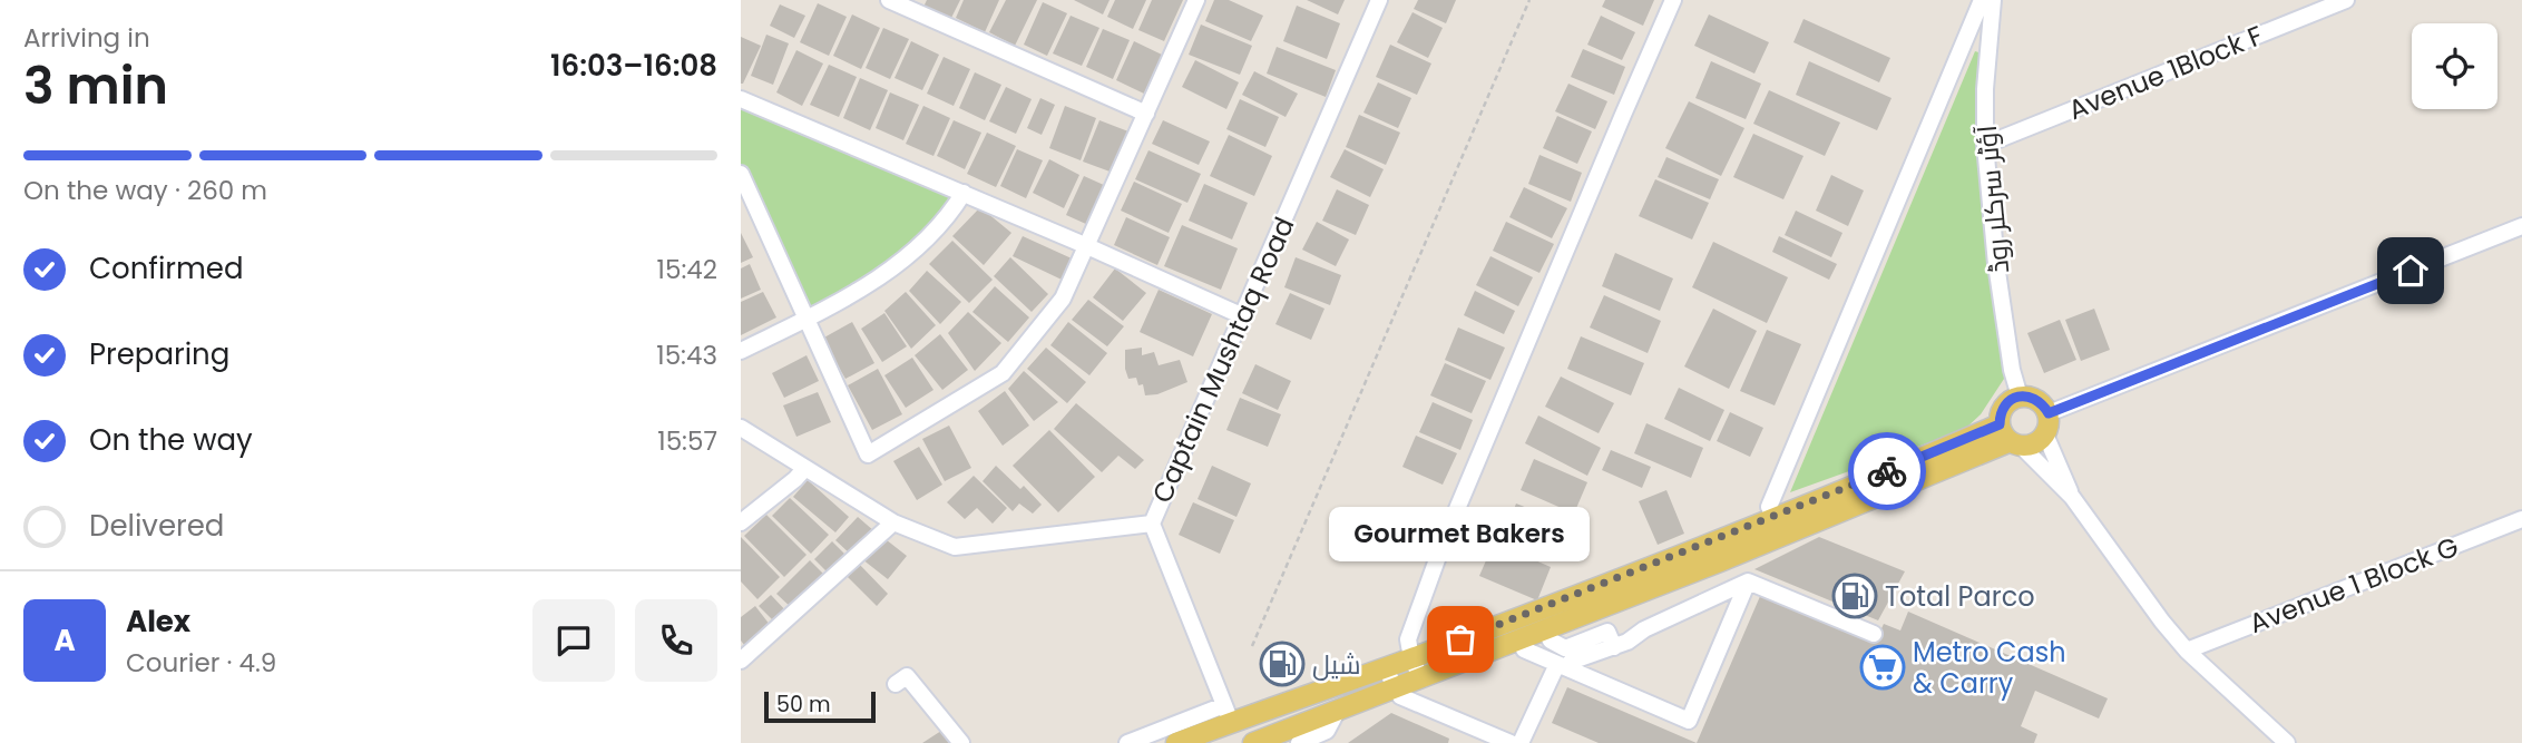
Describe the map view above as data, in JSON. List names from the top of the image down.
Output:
{
  "streets": {
    "street": [
      "Avenue 1Block F",
      "آؤٹر سرکلر روڈ",
      "Captain Mushtaq Road",
      "Avenue 1 Block G"
    ]
  },
  "crossings": [
    ["Avenue 1Block F", "آؤٹر سرکلر روڈ"]
  ],
  "places": {
    "fuel station": ["Total Parco", "شیل"],
    "other": ["Gourmet Bakers"],
    "supermarket": ["Metro Cash & Carry"]
  },
  "scale_bar": "50 m",
  "page": {
    "heading": ["3 min", "Arriving in", "16:03–16:08"],
    "panel": ["Alex", "Courier · 4.9"],
    "bar": "On the way · 260 m",
    "list": [
      ["Confirmed", "15:42"],
      ["Preparing", "15:43"],
      ["On the way", "15:57"],
      "Delivered"
    ],
    "bubble": "Gourmet Bakers",
    "round": "A",
    "scale": "50 m"
  }
}
